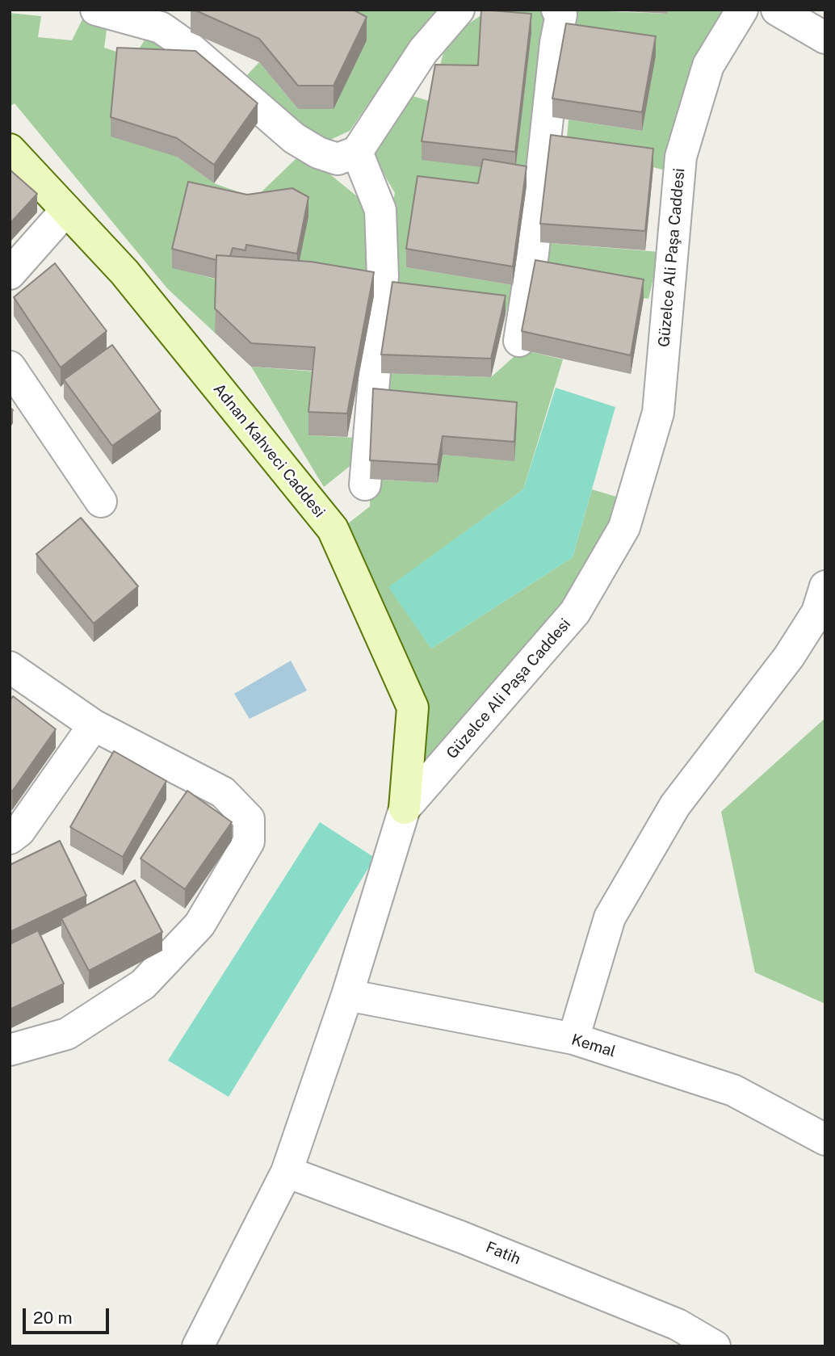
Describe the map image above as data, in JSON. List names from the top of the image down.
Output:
{
  "streets": {
    "main road": ["Adnan Kahveci Caddesi"],
    "street": ["Güzelce Ali Paşa Caddesi", "Kemal", "Fatih"]
  },
  "crossings": [
    ["Güzelce Ali Paşa Caddesi", "Adnan Kahveci Caddesi"],
    ["Güzelce Ali Paşa Caddesi", "Kemal"],
    ["Güzelce Ali Paşa Caddesi", "Fatih"]
  ],
  "scale_bar": "20 m"
}
